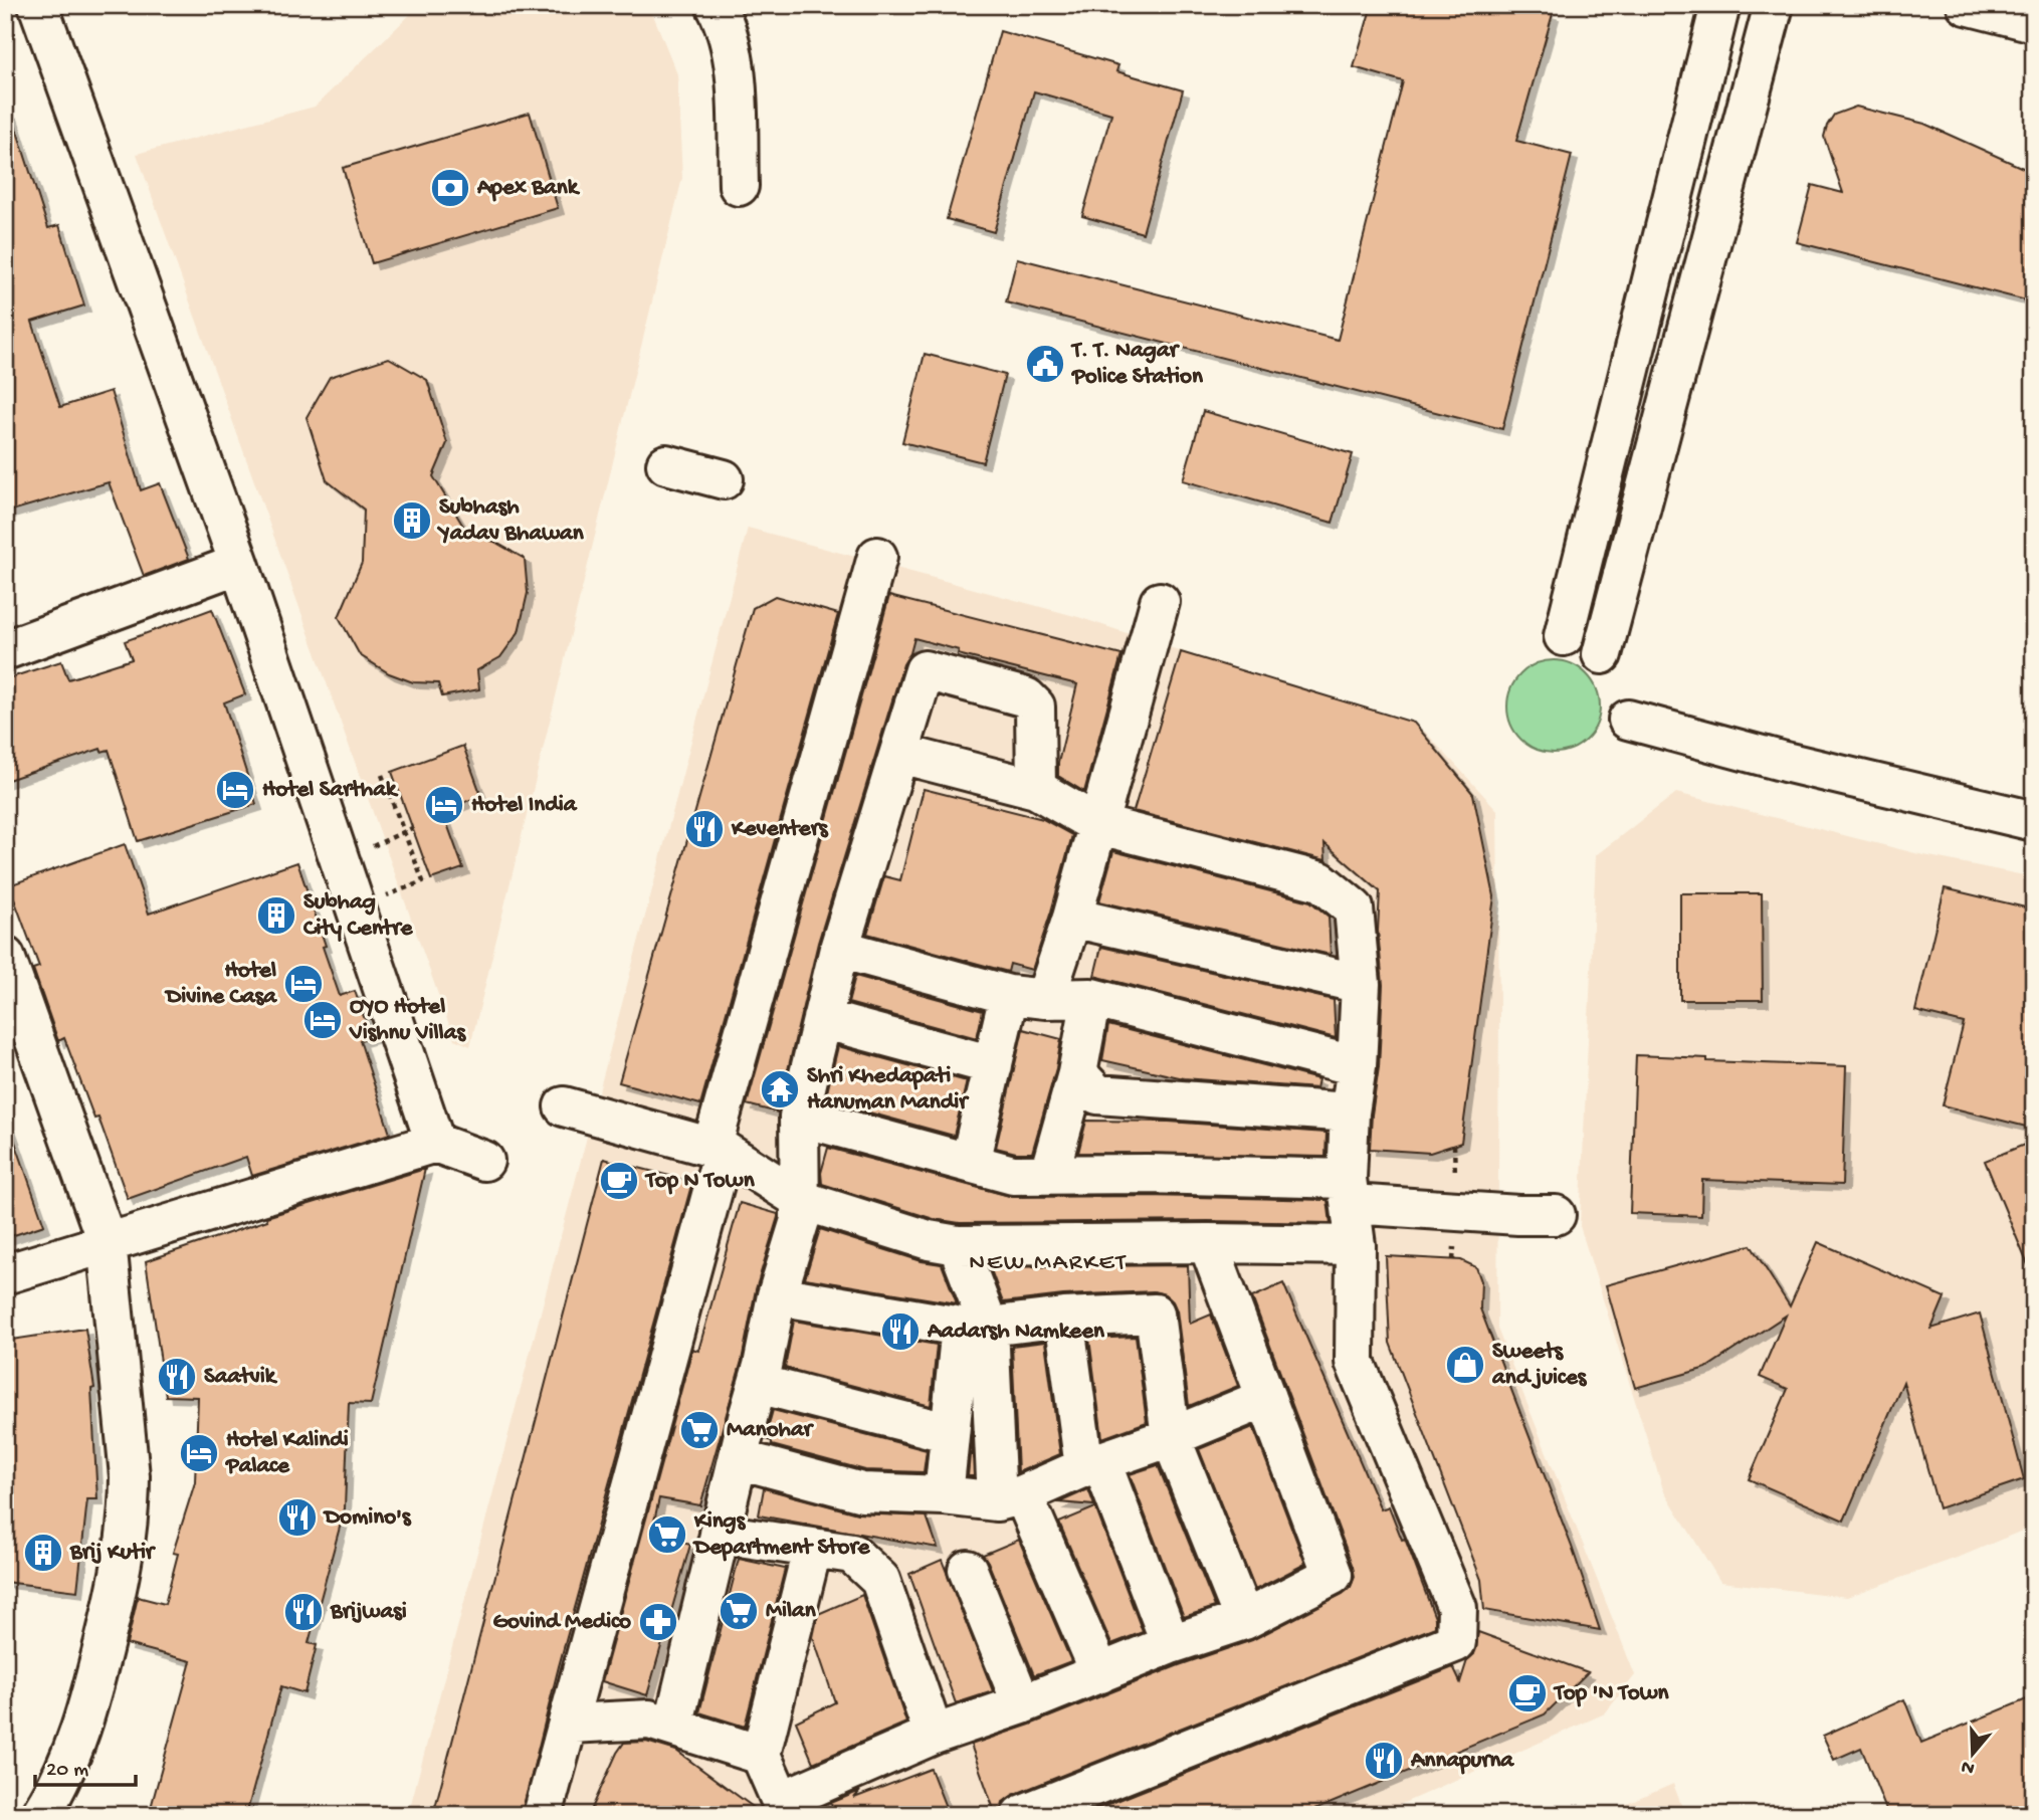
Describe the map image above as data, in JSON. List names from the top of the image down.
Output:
{
  "districts": ["NEW MARKET"],
  "places": {
    "bank": ["Apex Bank"],
    "public building": ["T. T. Nagar Police Station"],
    "building": ["Subhash Yadav Bhawan", "Subhag City Centre", "Brij Kutir"],
    "hotel": [
      "Hotel Sarthak",
      "Hotel India",
      "Hotel Divine Casa",
      "OYO Hotel Vishnu Villas",
      "Hotel Kalindi Palace"
    ],
    "restaurant": [
      "Keventers",
      "Aadarsh Namkeen",
      "Saatvik",
      "Domino's",
      "Brijwasi",
      "Annapurna"
    ],
    "temple": ["Shri Khedapati Hanuman Mandir"],
    "cafe": ["Top N Town", "Top 'N Town"],
    "shop": ["Sweets and juices"],
    "supermarket": ["Manohar", "Kings Department Store", "Milan"],
    "pharmacy": ["Govind Medico"]
  },
  "scale_bar": "20 m",
  "north": "bottom"
}
